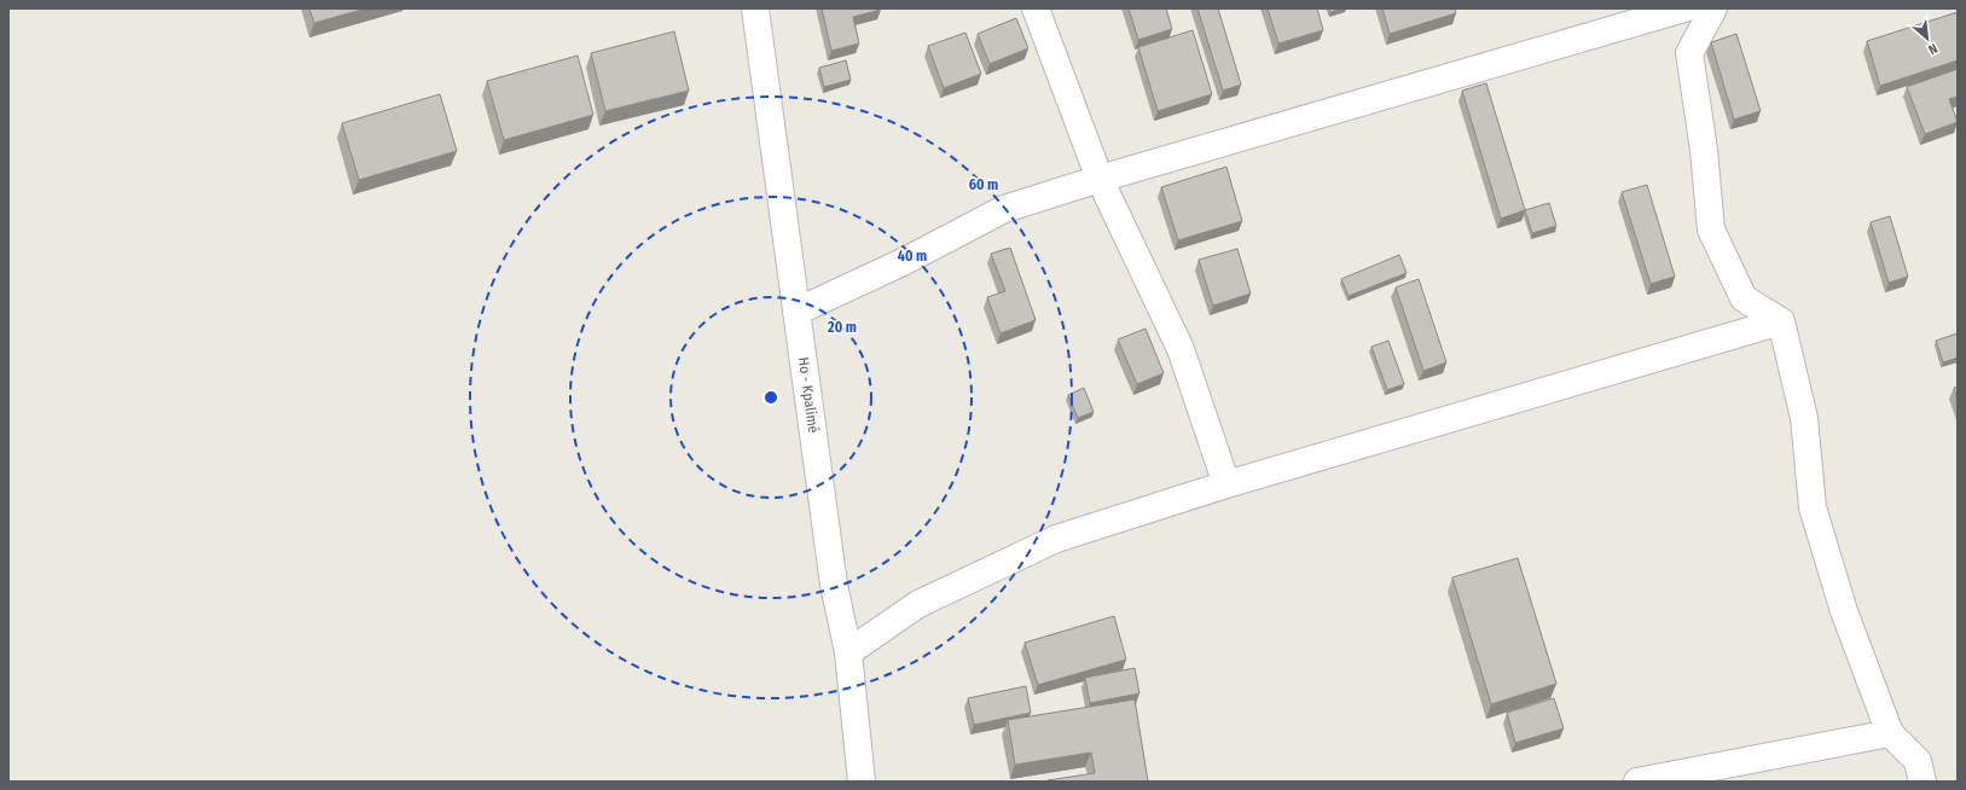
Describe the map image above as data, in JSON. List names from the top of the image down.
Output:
{
  "streets": {
    "street": ["Ho - Kpalimé"]
  },
  "north": "bottom right",
  "rings": ["60 m", "40 m", "20 m"]
}
